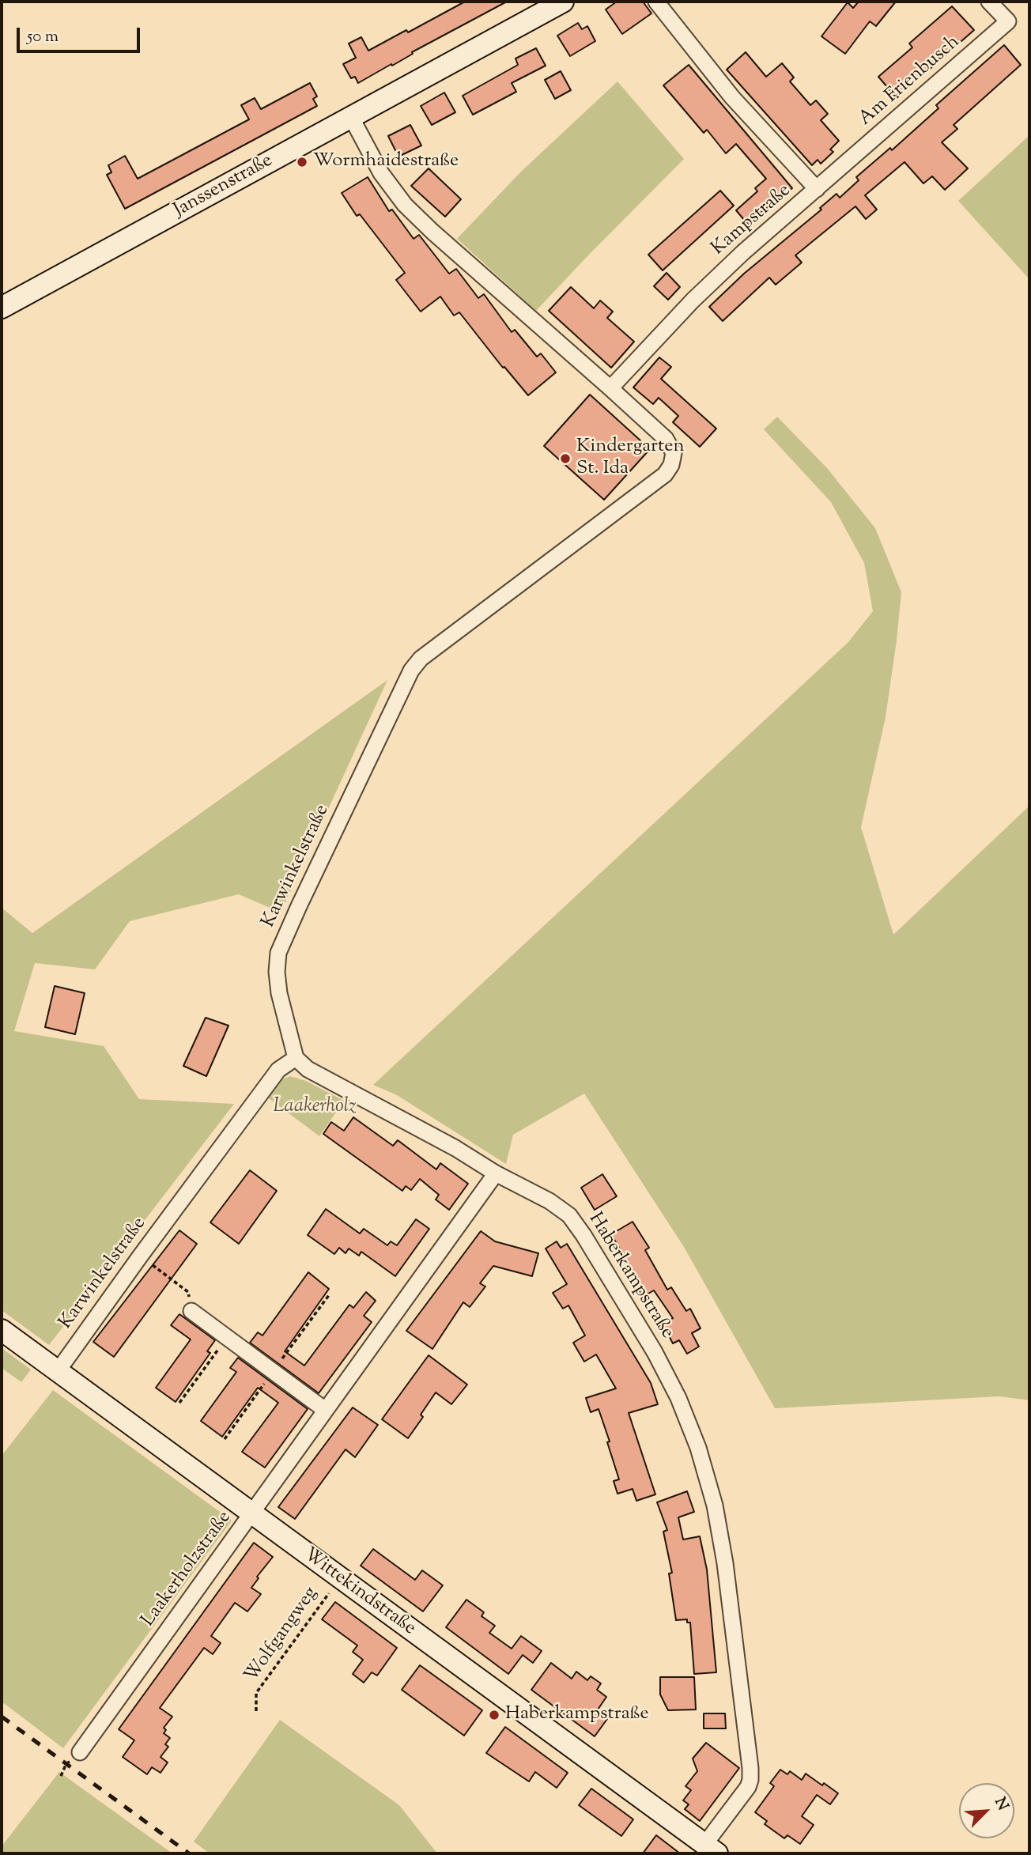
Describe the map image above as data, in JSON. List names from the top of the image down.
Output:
{
  "streets": {
    "main road": ["Janssenstraße", "Wittekindstraße"],
    "street": [
      "Am Frienbusch",
      "Kampstraße",
      "Karwinkelstraße",
      "Haberkampstraße",
      "Laakerholzstraße"
    ],
    "path": ["Wolfgangweg"]
  },
  "crossings": [
    ["Am Frienbusch", "Kampstraße"],
    ["Kampstraße", "Karwinkelstraße"],
    ["Karwinkelstraße", "Haberkampstraße"],
    ["Karwinkelstraße", "Wittekindstraße"],
    ["Haberkampstraße", "Laakerholzstraße"],
    ["Haberkampstraße", "Wittekindstraße"],
    ["Laakerholzstraße", "Wittekindstraße"],
    ["Wittekindstraße", "Wolfgangweg"]
  ],
  "parks": ["Laakerholz"],
  "places": ["Wormhaidestraße", "Kindergarten St. Ida", "Haberkampstraße"],
  "scale_bar": "50 m",
  "north": "top right"
}
